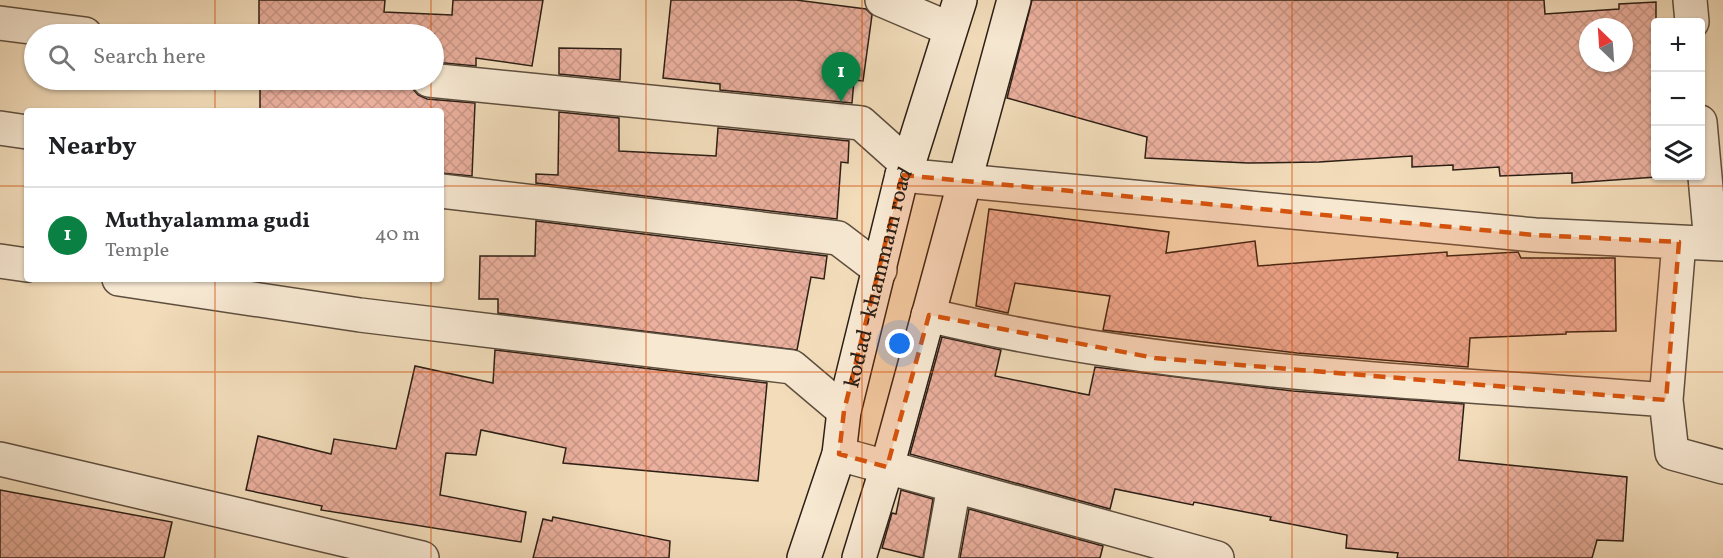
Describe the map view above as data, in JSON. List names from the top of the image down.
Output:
{
  "streets": {
    "street": ["kodad -khammam road"]
  },
  "north": "top left",
  "page": {
    "map_buttons": ["+", "−"],
    "search": "Search here",
    "pins": "1",
    "heading": "Nearby",
    "list": [
      {
        "mark": "1",
        "name": "Muthyalamma gudi",
        "note": "Temple",
        "value": "40 m"
      }
    ]
  }
}
